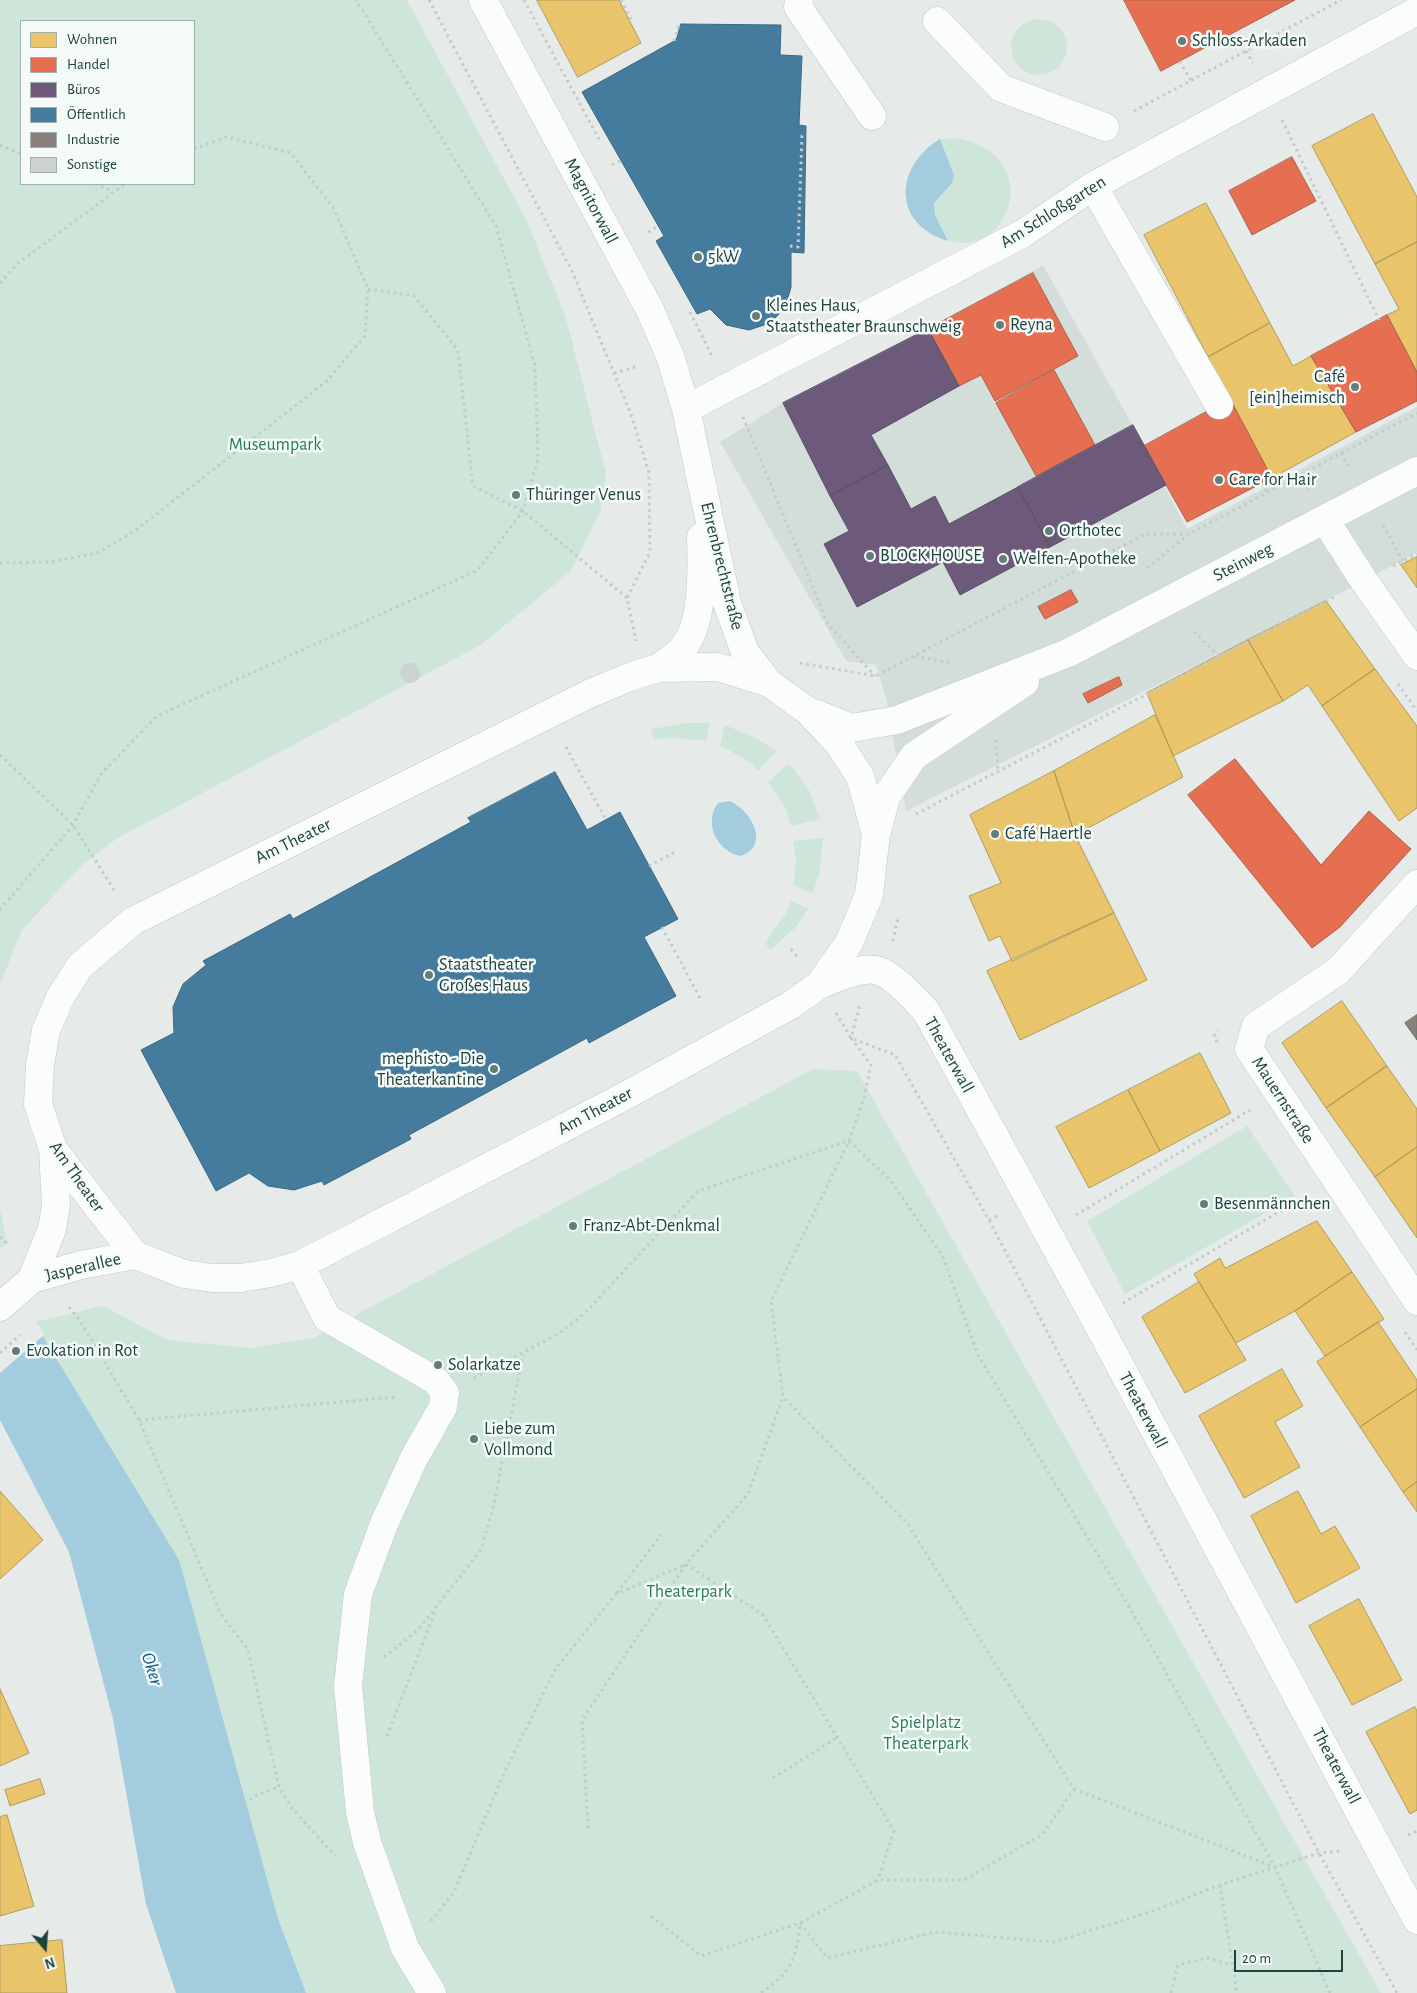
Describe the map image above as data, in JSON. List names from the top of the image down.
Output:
{
  "streets": {
    "street": [
      "Magnitorwall",
      "Am Schloßgarten",
      "Steinweg",
      "Ehrenbrechtstraße",
      "Am Theater",
      "Theaterwall",
      "Mauernstraße",
      "Jasperallee"
    ]
  },
  "crossings": [
    ["Magnitorwall", "Am Schloßgarten"],
    ["Magnitorwall", "Ehrenbrechtstraße"],
    ["Am Schloßgarten", "Ehrenbrechtstraße"],
    ["Steinweg", "Am Theater"],
    ["Ehrenbrechtstraße", "Am Theater"],
    ["Am Theater", "Jasperallee"]
  ],
  "water": ["Oker"],
  "parks": ["Museumpark", "Theaterpark", "Spielplatz Theaterpark"],
  "places": [
    "Schloss-Arkaden",
    "5kW",
    "Kleines Haus, Staatstheater Braunschweig",
    "Reyna",
    "Café [ein]heimisch",
    "Care for Hair",
    "Thüringer Venus",
    "Orthotec",
    "BLOCK HOUSE",
    "Welfen-Apotheke",
    "Café Haertle",
    "Staatstheater Großes Haus",
    "mephisto - Die Theaterkantine",
    "Besenmännchen",
    "Franz-Abt-Denkmal",
    "Evokation in Rot",
    "Solarkatze",
    "Liebe zum Vollmond"
  ],
  "legend": [
    "Wohnen",
    "Handel",
    "Büros",
    "Öffentlich",
    "Industrie",
    "Sonstige"
  ],
  "scale_bar": "20 m",
  "north": "bottom"
}
